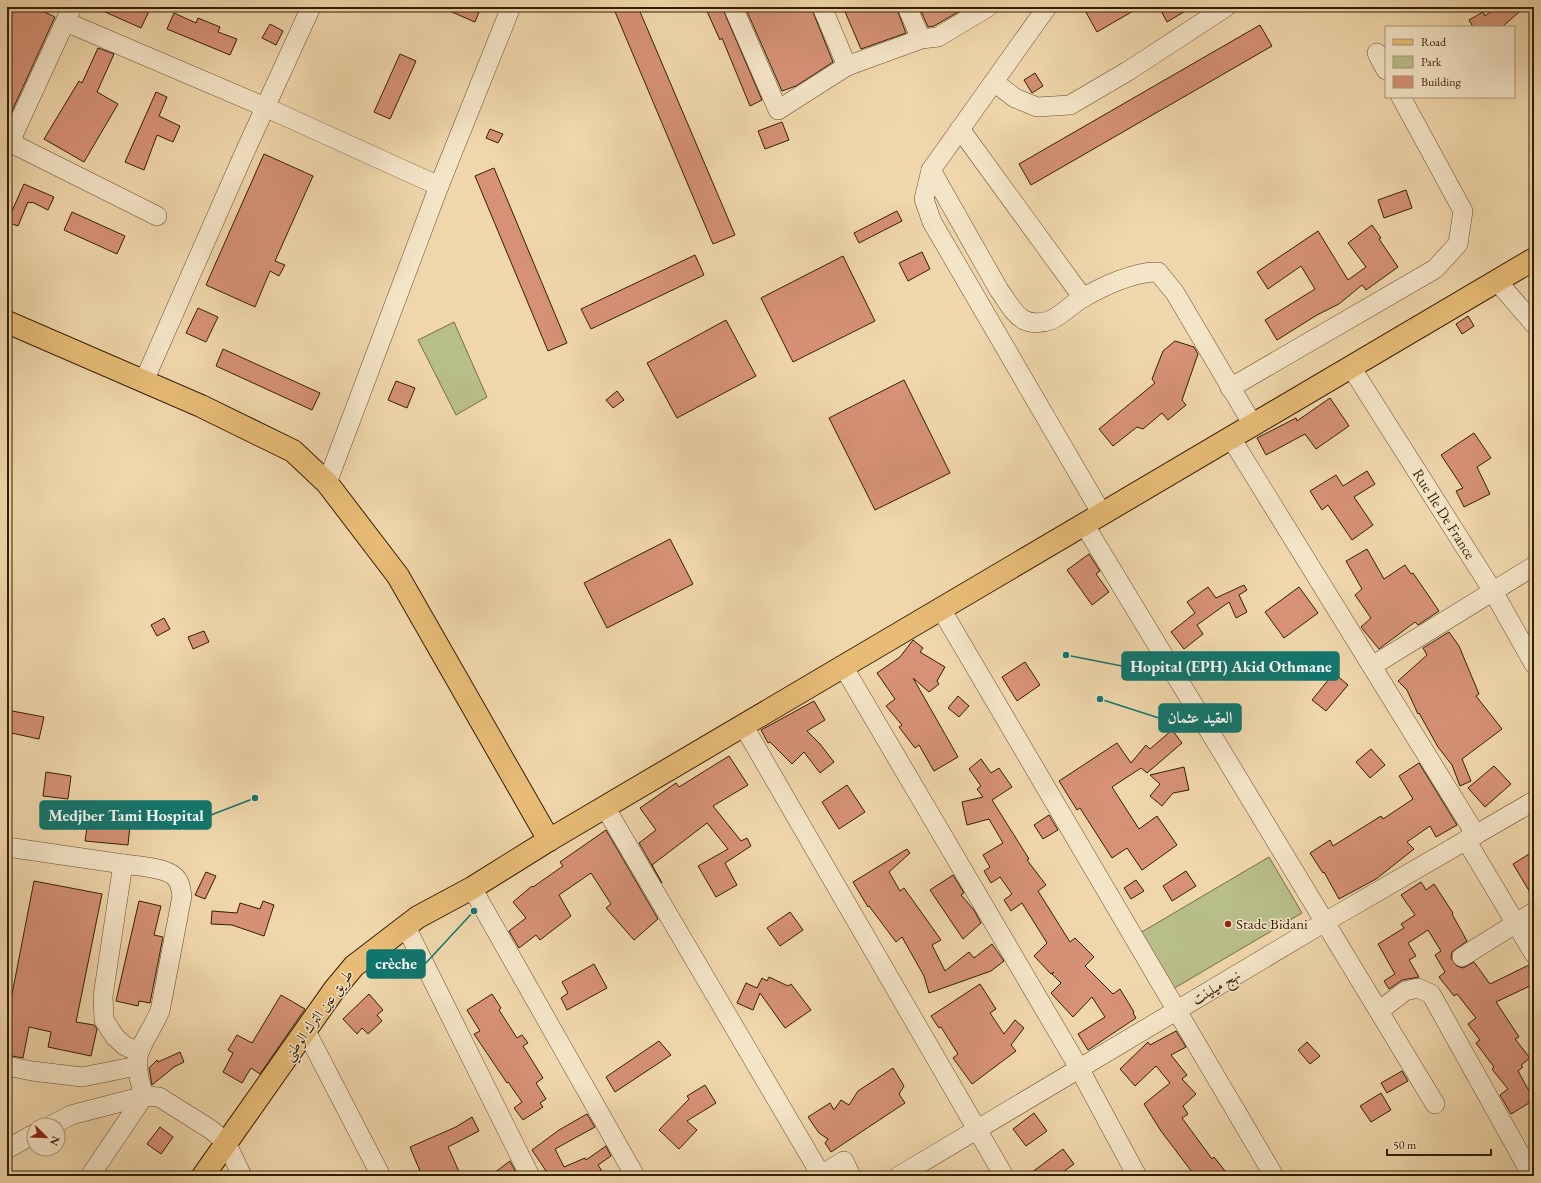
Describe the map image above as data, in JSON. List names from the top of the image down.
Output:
{
  "streets": {
    "main road": ["طريق عين الترك الوطني"],
    "street": ["Rue Ile De France", "نهج ميلينت"]
  },
  "crossings": [
    ["Rue Ile De France", "طريق عين الترك الوطني"]
  ],
  "places": [
    "Hopital (EPH) Akid Othmane",
    "العقيد عثمان",
    "Medjber Tami Hospital",
    "crèche",
    "Stade Bidani"
  ],
  "legend": ["Road", "Park", "Building"],
  "scale_bar": "50 m",
  "north": "bottom right"
}
